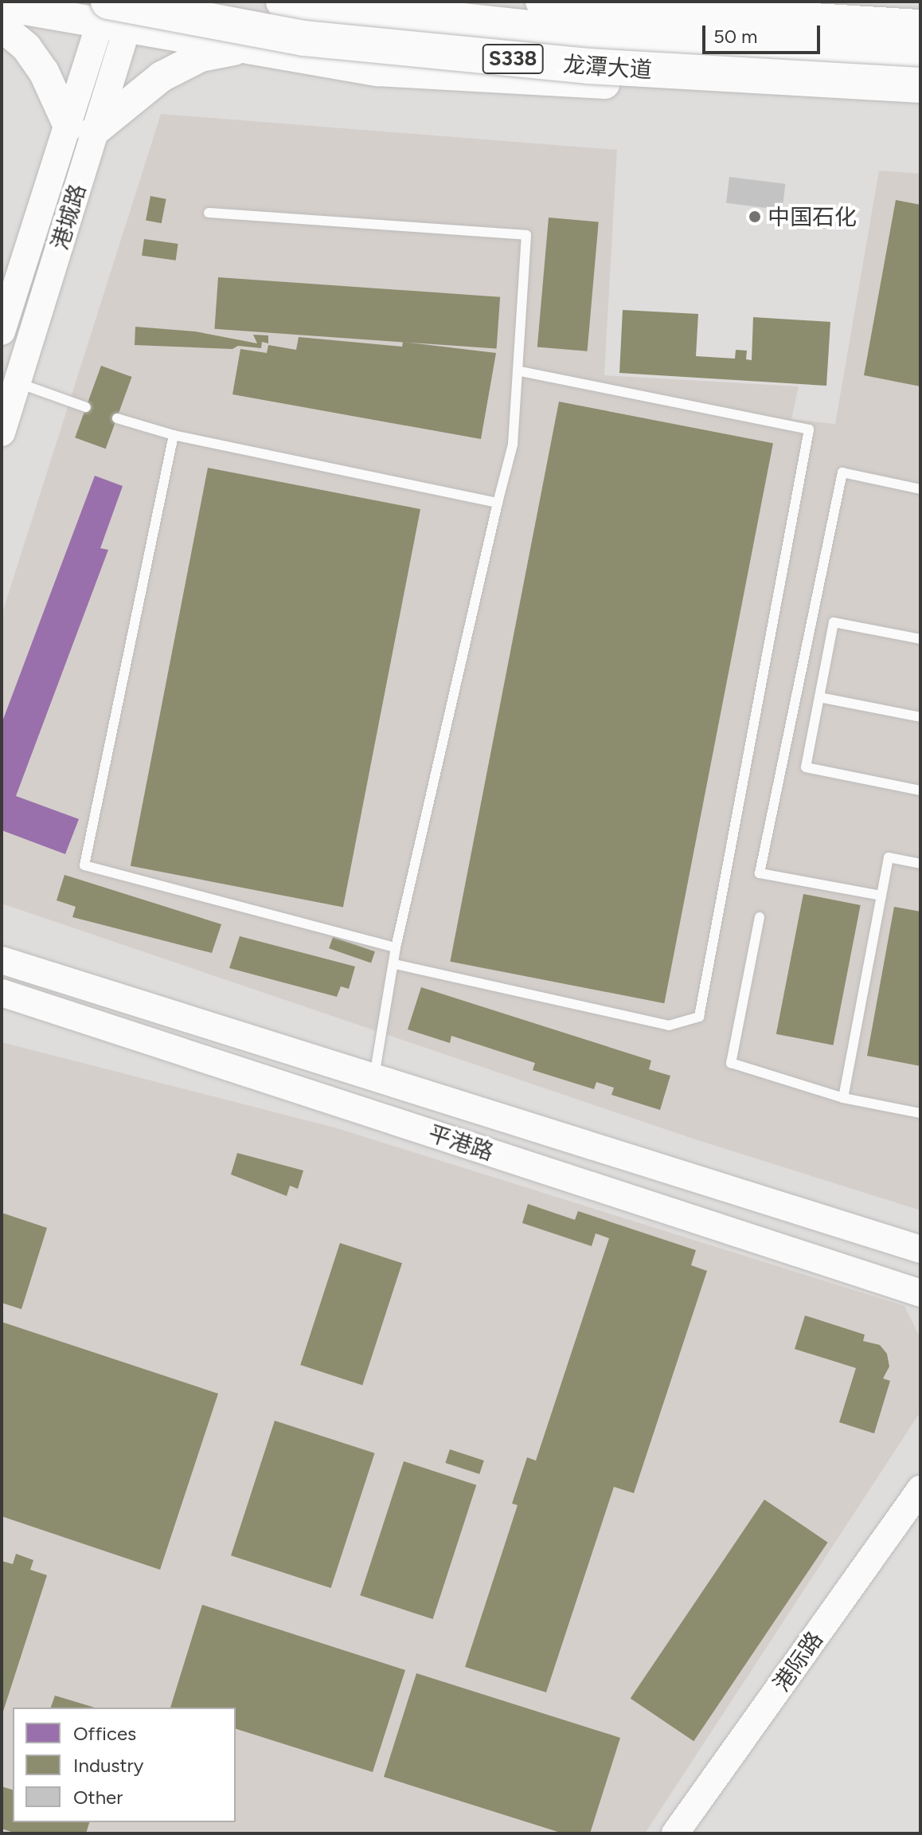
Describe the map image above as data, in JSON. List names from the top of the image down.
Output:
{
  "streets": {
    "highway": ["S338", "龙潭大道"],
    "street": ["港城路", "平港路", "港际路"]
  },
  "places": ["中国石化"],
  "legend": ["Offices", "Industry", "Other"],
  "scale_bar": "50 m"
}
